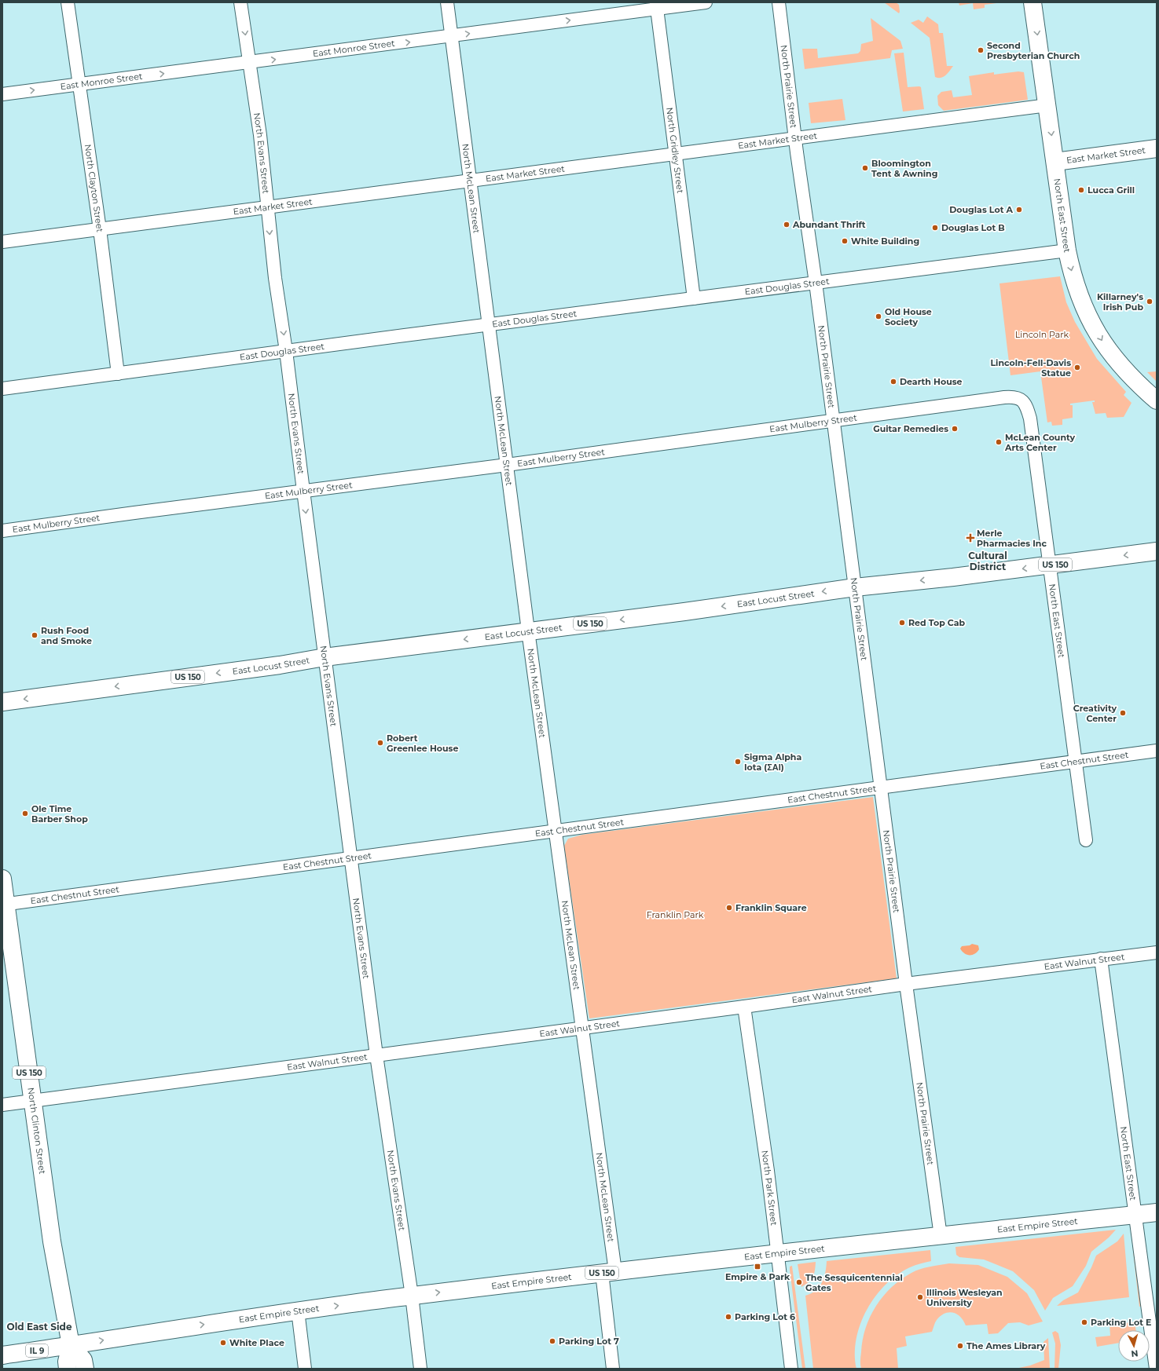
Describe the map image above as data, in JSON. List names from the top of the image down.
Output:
{
  "streets": {
    "main road": [
      "East Market Street",
      "North East Street",
      "US 150",
      "East Locust Street",
      "North Clinton Street",
      "East Empire Street",
      "IL 9"
    ],
    "street": [
      "East Monroe Street",
      "North Prairie Street",
      "North Gridley Street",
      "North Evans Street",
      "North Clayton Street",
      "North McLean Street",
      "East Douglas Street",
      "East Mulberry Street",
      "East Chestnut Street",
      "East Walnut Street",
      "North Park Street"
    ]
  },
  "crossings": [
    ["East Monroe Street", "North Gridley Street"],
    ["East Monroe Street", "North Evans Street"],
    ["East Monroe Street", "North Clayton Street"],
    ["East Monroe Street", "North McLean Street"],
    ["North Prairie Street", "East Market Street"],
    ["North Prairie Street", "East Douglas Street"],
    ["North Prairie Street", "East Mulberry Street"],
    ["North Prairie Street", "East Locust Street"],
    ["North Prairie Street", "East Chestnut Street"],
    ["North Prairie Street", "East Walnut Street"],
    ["North Prairie Street", "East Empire Street"],
    ["East Market Street", "North Gridley Street"],
    ["East Market Street", "North Evans Street"],
    ["East Market Street", "North Clayton Street"],
    ["East Market Street", "North McLean Street"],
    ["East Market Street", "North East Street"],
    ["North Gridley Street", "East Douglas Street"],
    ["North Evans Street", "East Douglas Street"],
    ["North Evans Street", "East Mulberry Street"],
    ["North Evans Street", "East Locust Street"],
    ["North Evans Street", "East Chestnut Street"],
    ["North Evans Street", "East Walnut Street"],
    ["North Evans Street", "East Empire Street"],
    ["North Clayton Street", "East Douglas Street"],
    ["North McLean Street", "East Douglas Street"],
    ["North McLean Street", "East Mulberry Street"],
    ["North McLean Street", "East Locust Street"],
    ["North McLean Street", "East Chestnut Street"],
    ["North McLean Street", "East Walnut Street"],
    ["North McLean Street", "East Empire Street"],
    ["North East Street", "East Douglas Street"],
    ["North East Street", "East Mulberry Street"],
    ["North East Street", "East Locust Street"],
    ["North East Street", "East Chestnut Street"],
    ["North East Street", "East Walnut Street"],
    ["North East Street", "East Empire Street"],
    ["East Chestnut Street", "North Clinton Street"],
    ["East Walnut Street", "North Clinton Street"],
    ["East Walnut Street", "North Park Street"],
    ["North Clinton Street", "East Empire Street"],
    ["North Park Street", "East Empire Street"]
  ],
  "one_way": ["East Monroe Street", "East Locust Street", "East Empire Street"],
  "districts": ["Cultural District", "Old East Side"],
  "parks": ["Lincoln Park", "Franklin Park"],
  "places": {
    "other": [
      "Second Presbyterian Church",
      "Bloomington Tent & Awning",
      "Lucca Grill",
      "Douglas Lot A",
      "Abundant Thrift",
      "Douglas Lot B",
      "White Building",
      "Killarney's Irish Pub",
      "Old House Society",
      "Lincoln-Fell-Davis Statue",
      "Dearth House",
      "Guitar Remedies",
      "McLean County Arts Center",
      "Red Top Cab",
      "Rush Food and Smoke",
      "Creativity Center",
      "Robert Greenlee House",
      "Sigma Alpha Iota (ΣΑΙ)",
      "Ole Time Barber Shop",
      "Franklin Square",
      "The Sesquicentennial Gates",
      "Illinois Wesleyan University",
      "Parking Lot 6",
      "Parking Lot E",
      "Parking Lot 7",
      "White Place",
      "The Ames Library"
    ],
    "health": ["Merle Pharmacies Inc"],
    "transit": ["Empire & Park"]
  },
  "north": "bottom"
}
